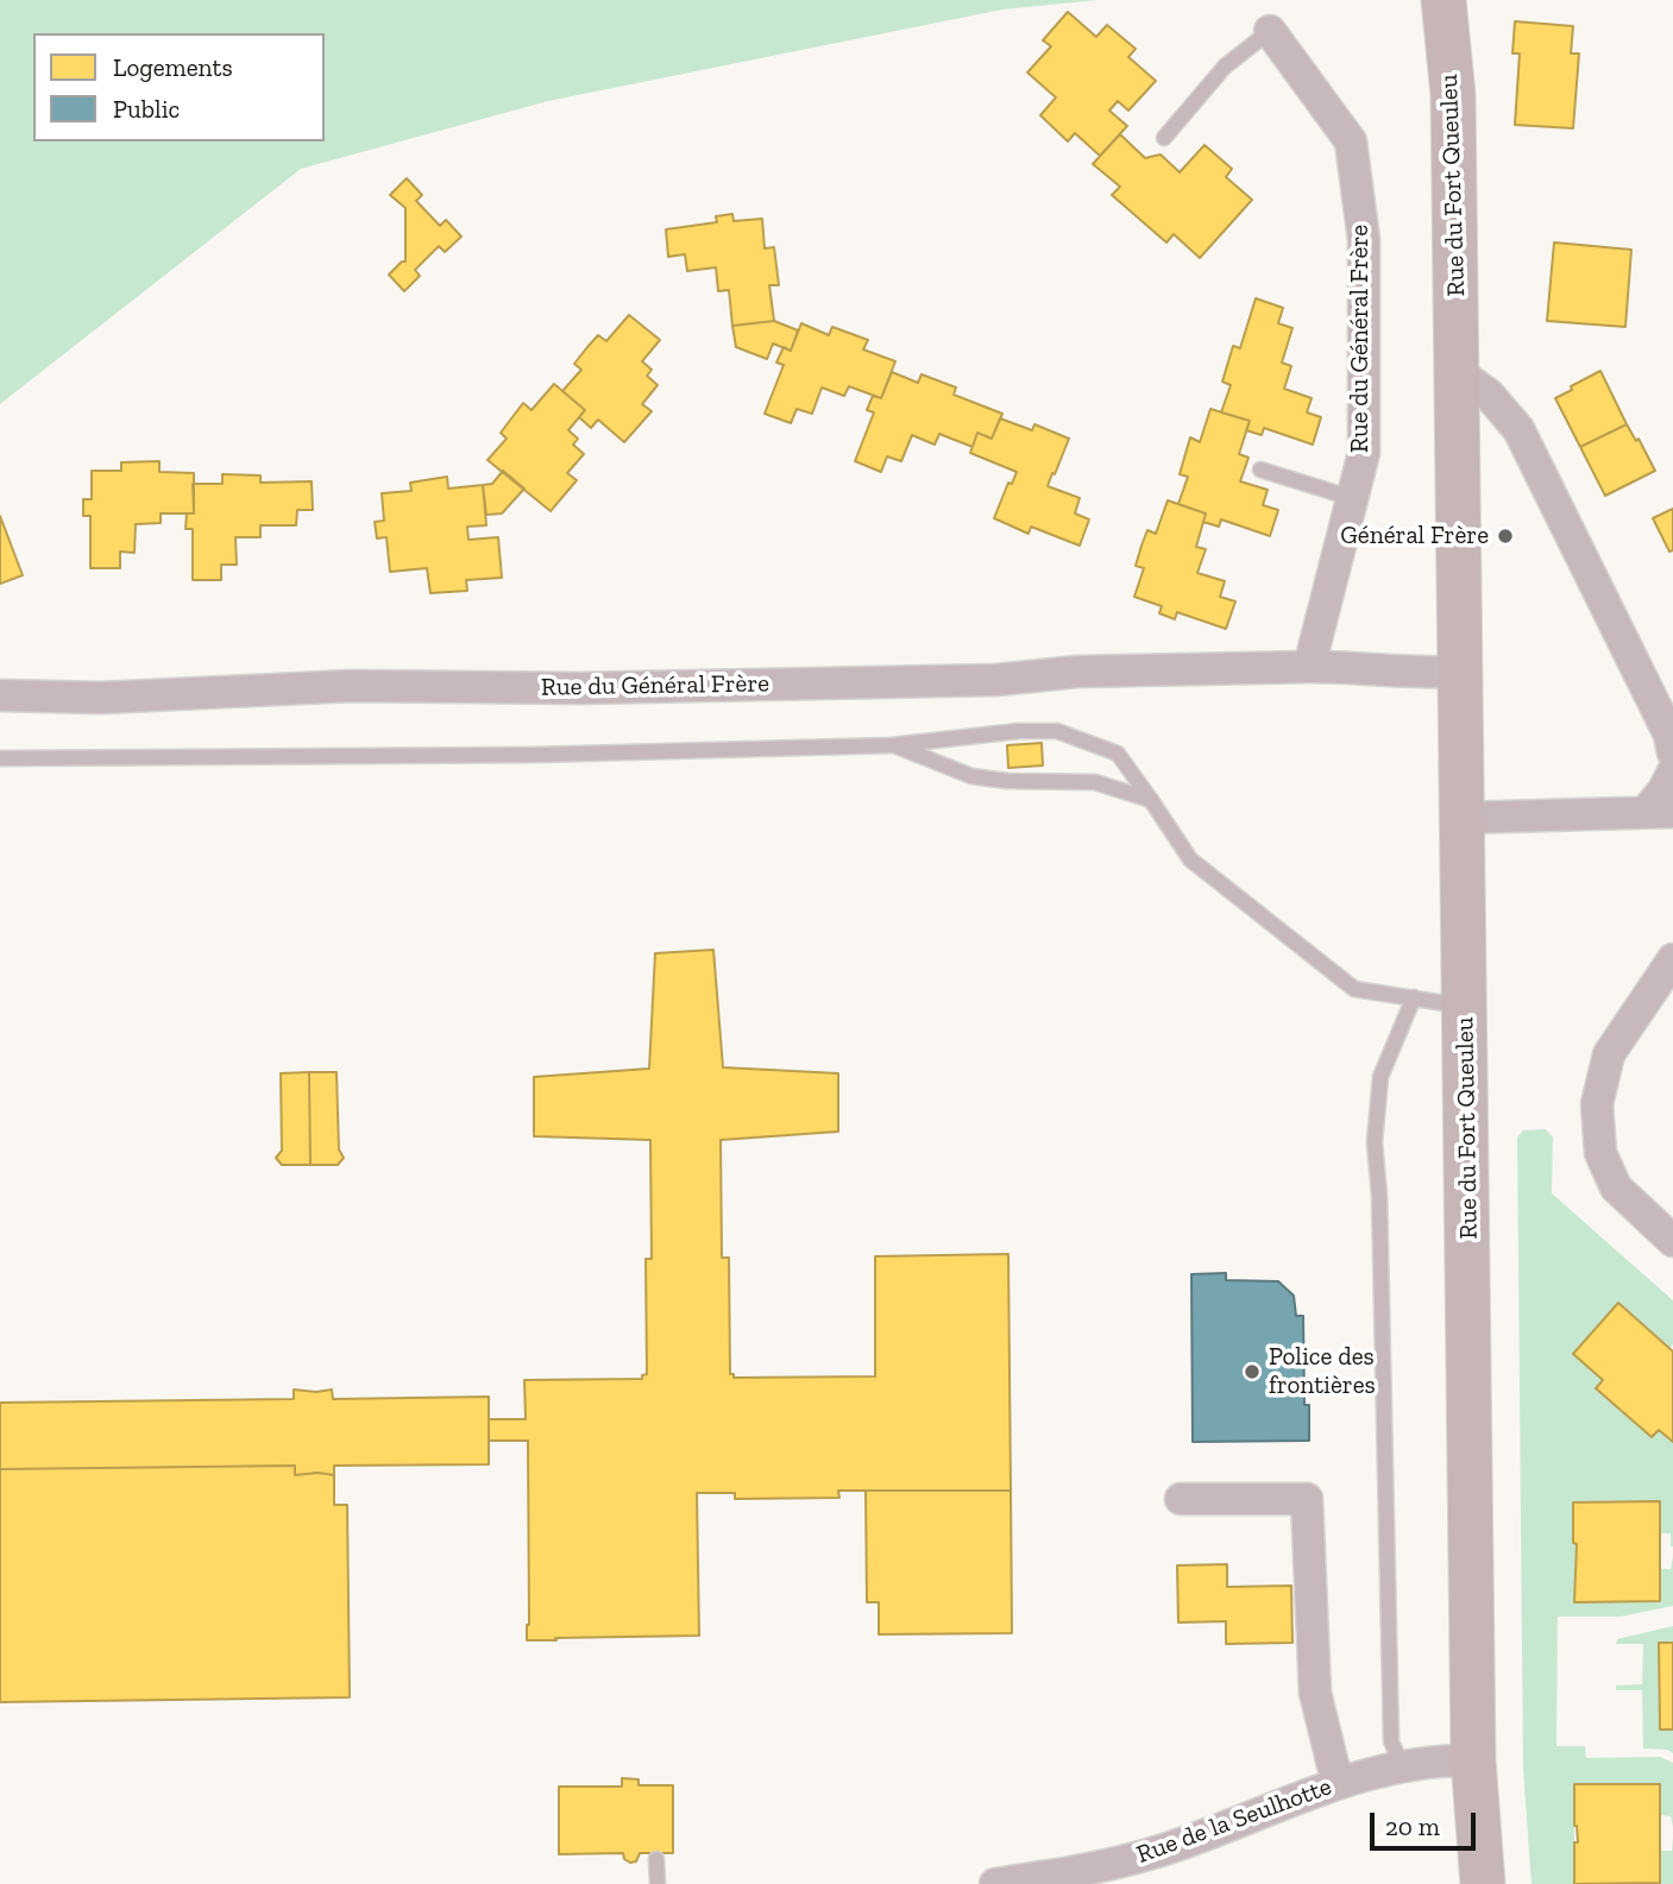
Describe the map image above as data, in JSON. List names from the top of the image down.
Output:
{
  "streets": {
    "street": ["Rue du Fort Queuleu", "Rue du Général Frère", "Rue de la Seulhotte"]
  },
  "crossings": [
    ["Rue du Fort Queuleu", "Rue du Général Frère"],
    ["Rue du Fort Queuleu", "Rue de la Seulhotte"]
  ],
  "places": ["Général Frère", "Police des frontières"],
  "legend": ["Logements", "Public"],
  "scale_bar": "20 m"
}
